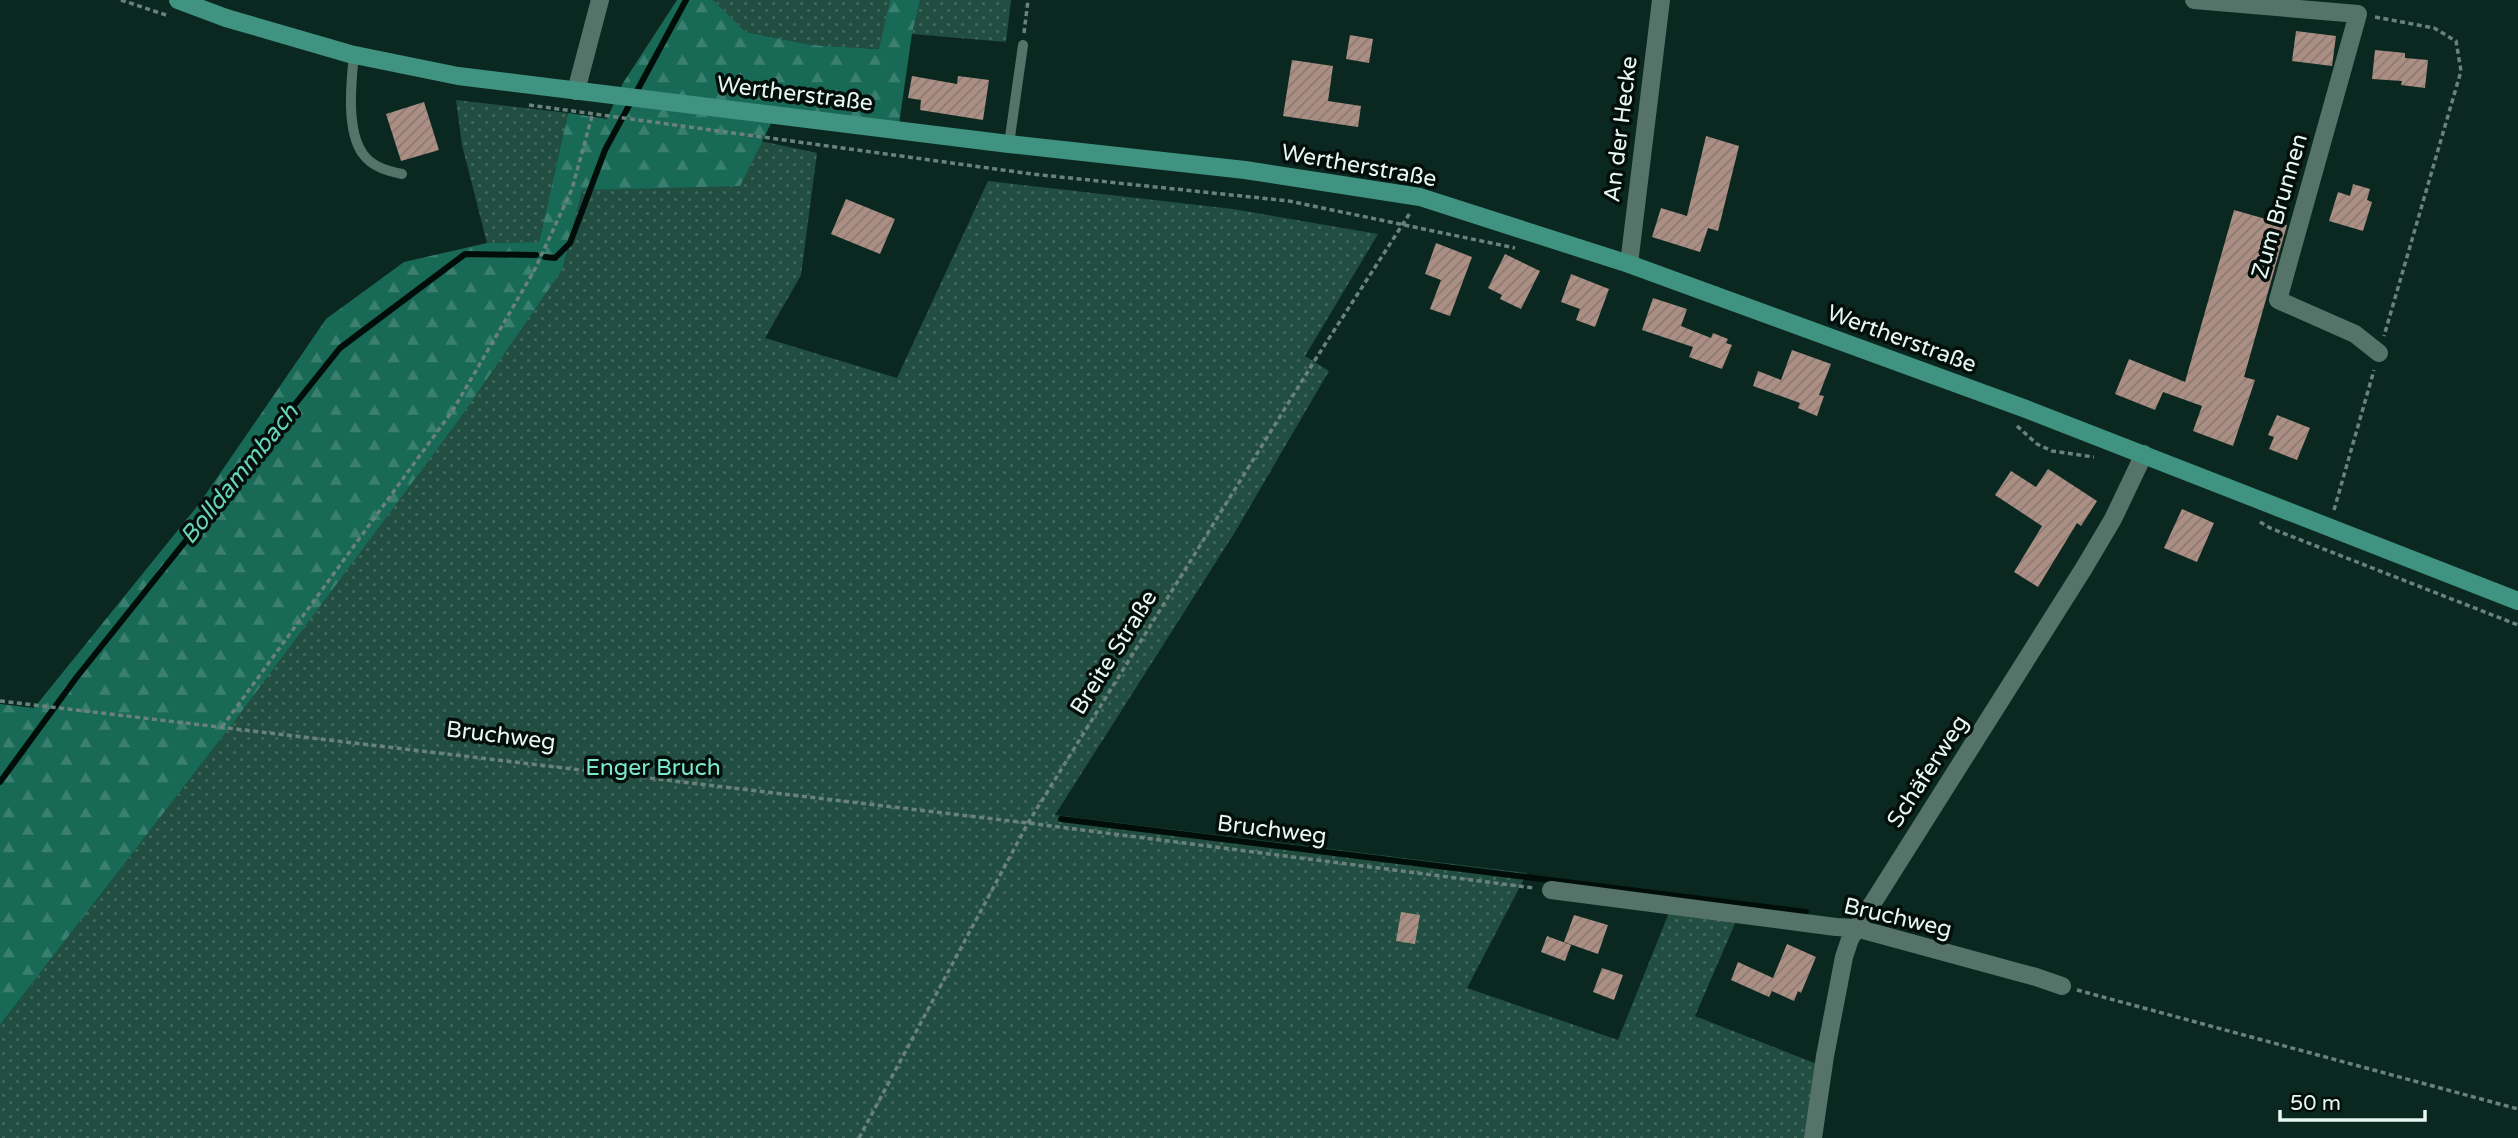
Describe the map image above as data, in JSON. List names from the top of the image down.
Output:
{
  "streets": {
    "main road": ["Wertherstraße"],
    "street": [
      "An der Hecke",
      "Zum Brunnen",
      "Bruchweg",
      "Schäferweg"
    ],
    "path": ["Breite Straße"]
  },
  "crossings": [
    ["Wertherstraße", "An der Hecke"],
    ["Wertherstraße", "Breite Straße"],
    ["Wertherstraße", "Schäferweg"],
    ["Breite Straße", "Bruchweg"],
    ["Bruchweg", "Schäferweg"]
  ],
  "water": ["Bolldammbach"],
  "parks": ["Enger Bruch"],
  "scale_bar": "50 m"
}
